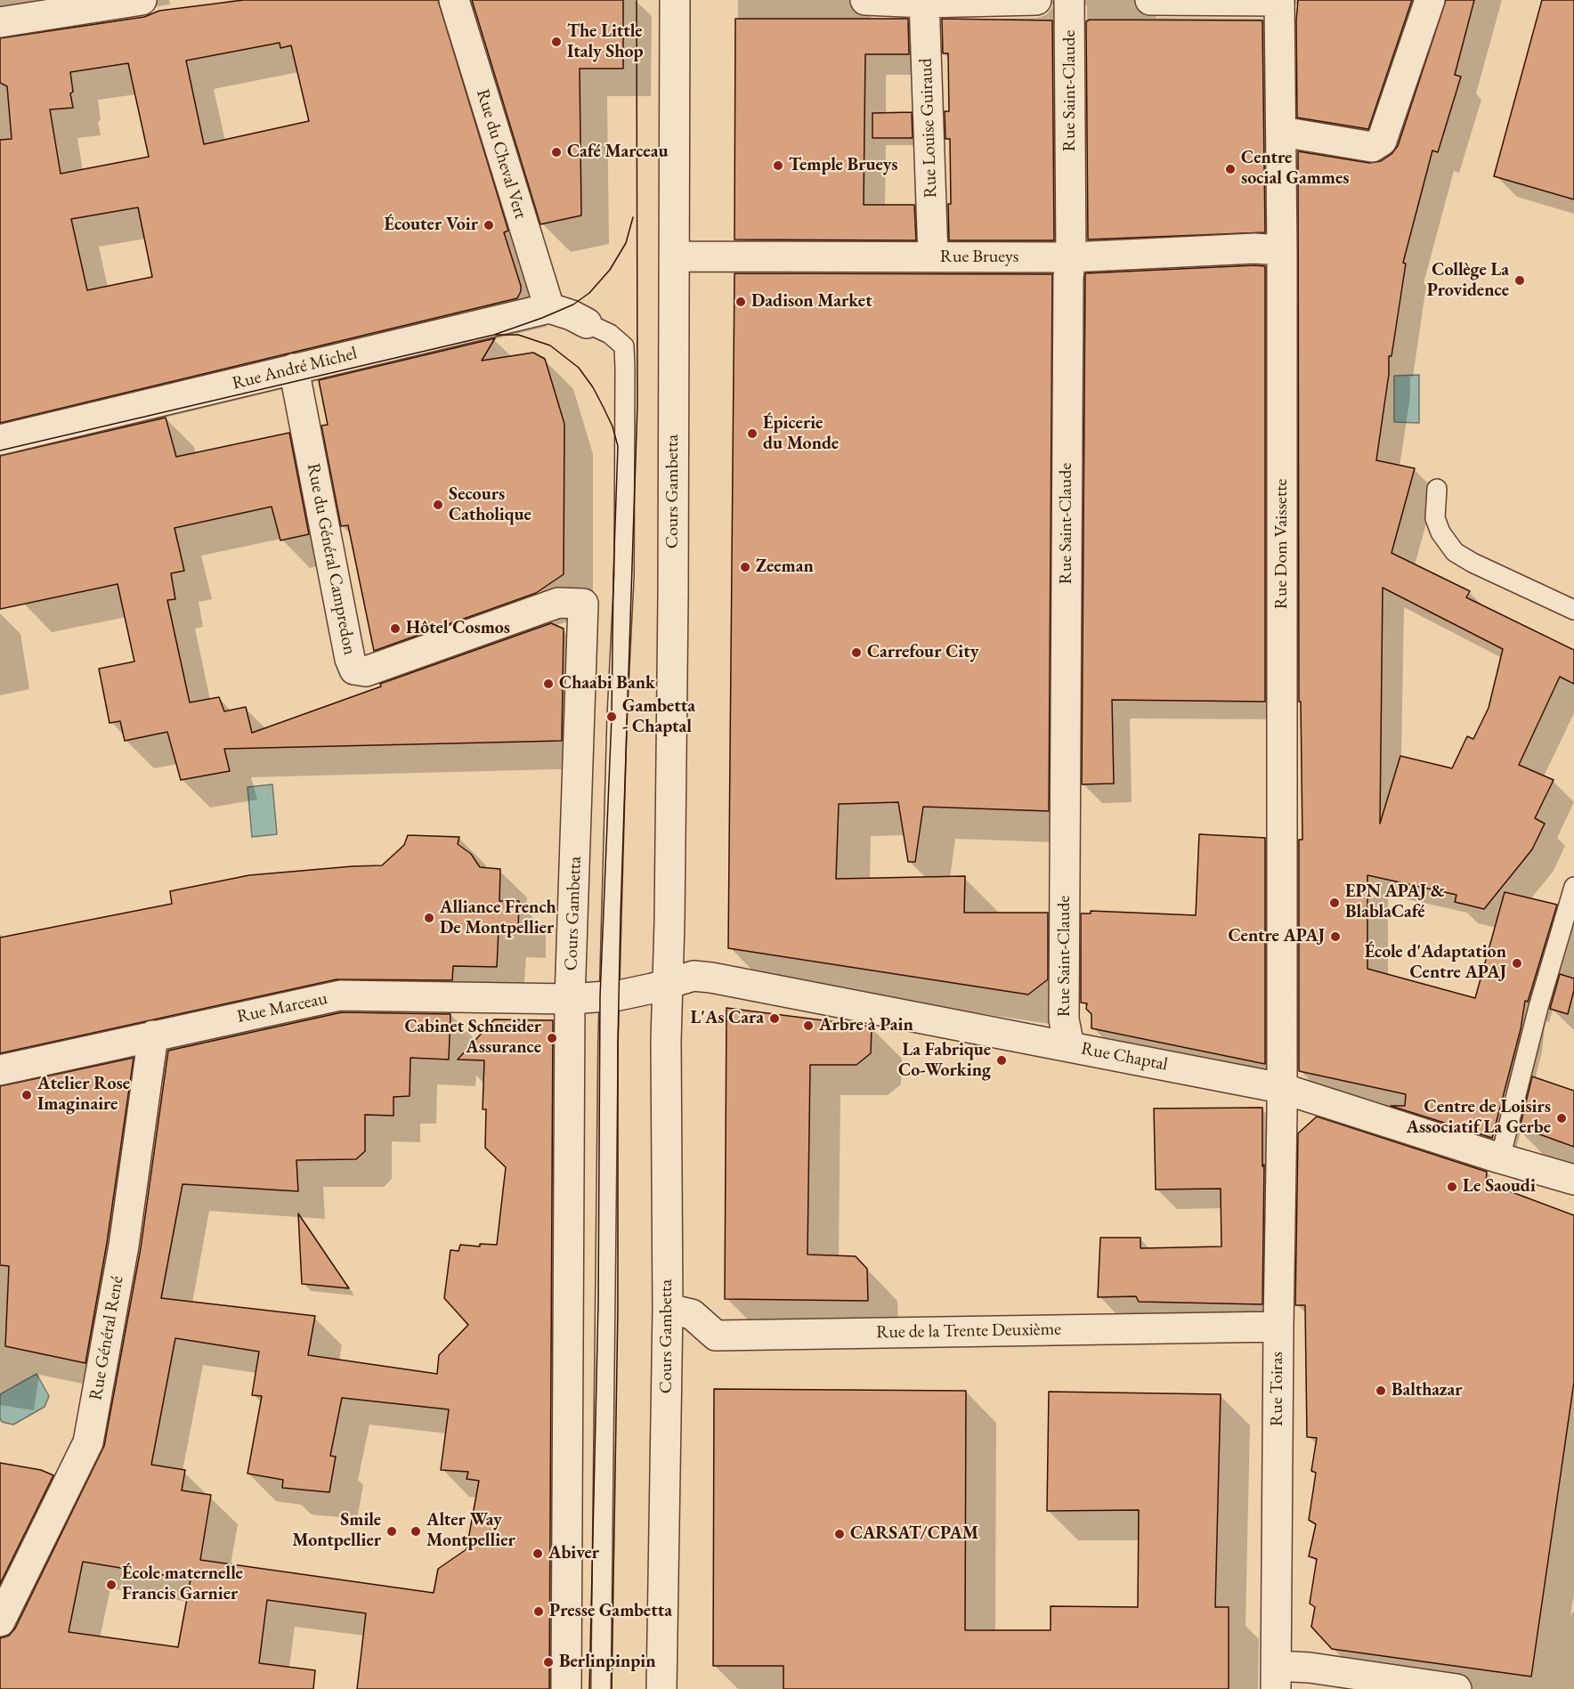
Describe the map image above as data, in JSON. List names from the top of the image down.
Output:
{
  "streets": {
    "street": [
      "Rue Saint-Claude",
      "Rue Louise Guiraud",
      "Rue du Cheval Vert",
      "Rue Brueys",
      "Rue André Michel",
      "Cours Gambetta",
      "Rue Dom Vaissette",
      "Rue du Général Campredon",
      "Rue Marceau",
      "Rue Chaptal",
      "Rue de la Trente Deuxième",
      "Rue Général René",
      "Rue Toiras"
    ]
  },
  "crossings": [
    ["Rue Saint-Claude", "Rue Brueys"],
    ["Rue Saint-Claude", "Rue Chaptal"],
    ["Rue Louise Guiraud", "Rue Brueys"],
    ["Rue du Cheval Vert", "Rue André Michel"],
    ["Rue Brueys", "Cours Gambetta"],
    ["Rue Brueys", "Rue Dom Vaissette"],
    ["Rue André Michel", "Rue du Général Campredon"],
    ["Cours Gambetta", "Rue du Général Campredon"],
    ["Cours Gambetta", "Rue Marceau"],
    ["Cours Gambetta", "Rue Chaptal"],
    ["Cours Gambetta", "Rue de la Trente Deuxième"],
    ["Rue Dom Vaissette", "Rue Chaptal"],
    ["Rue Dom Vaissette", "Rue Toiras"],
    ["Rue Marceau", "Rue Général René"],
    ["Rue Chaptal", "Rue Toiras"],
    ["Rue de la Trente Deuxième", "Rue Toiras"]
  ],
  "places": [
    "The Little Italy Shop",
    "Café Marceau",
    "Temple Brueys",
    "Centre social Gammes",
    "Écouter Voir",
    "Collège La Providence",
    "Dadison Market",
    "Épicerie du Monde",
    "Secours Catholique",
    "Zeeman",
    "Hôtel Cosmos",
    "Carrefour City",
    "Chaabi Bank",
    "Gambetta - Chaptal",
    "EPN APAJ & BlablaCafé",
    "Alliance French De Montpellier",
    "Centre APAJ",
    "École d'Adaptation Centre APAJ",
    "L'As Cara",
    "Arbre à Pain",
    "Cabinet Schneider Assurance",
    "La Fabrique Co-Working",
    "Atelier Rose Imaginaire",
    "Centre de Loisirs Associatif La Gerbe",
    "Le Saoudi",
    "Balthazar",
    "Smile Montpellier",
    "Alter Way Montpellier",
    "CARSAT/CPAM",
    "Abiver",
    "École maternelle Francis Garnier",
    "Presse Gambetta",
    "Berlinpinpin"
  ]
}
